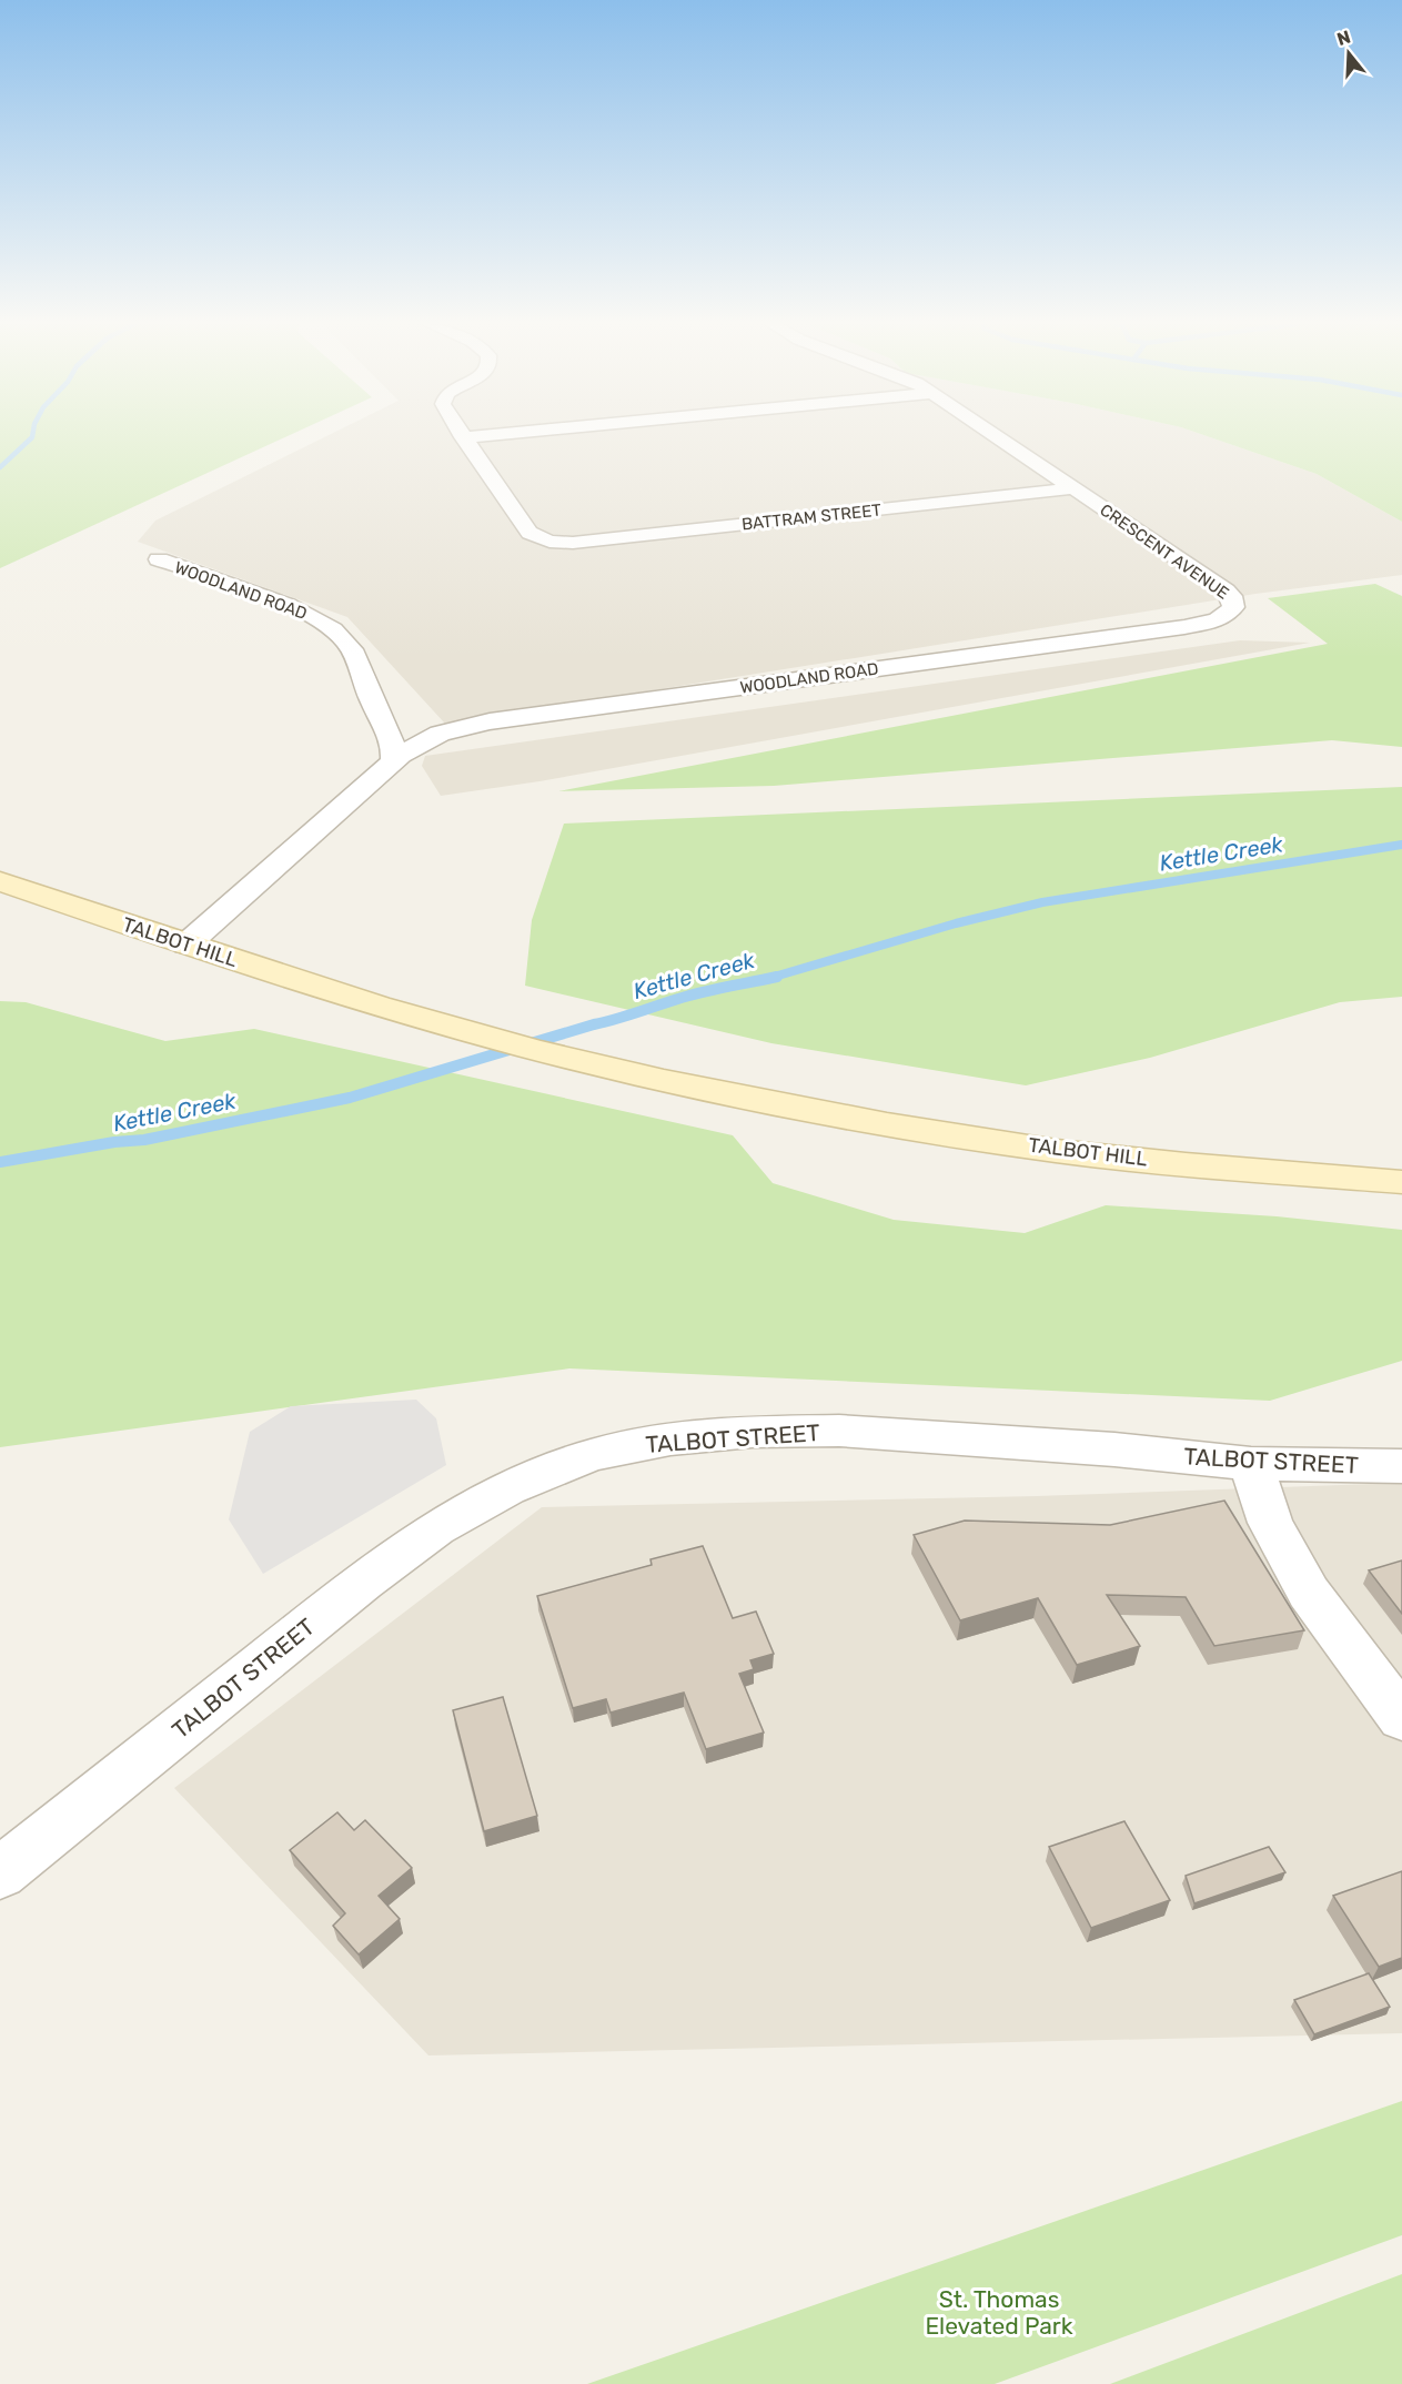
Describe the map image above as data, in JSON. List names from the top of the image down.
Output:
{
  "streets": {
    "main road": ["TALBOT HILL"],
    "street": [
      "BATTRAM STREET",
      "CRESCENT AVENUE",
      "WOODLAND ROAD",
      "TALBOT STREET"
    ]
  },
  "crossings": [
    ["BATTRAM STREET", "CRESCENT AVENUE"],
    ["CRESCENT AVENUE", "WOODLAND ROAD"],
    ["WOODLAND ROAD", "TALBOT HILL"]
  ],
  "water": ["Kettle Creek"],
  "parks": ["St. Thomas Elevated Park"],
  "north": "top"
}
